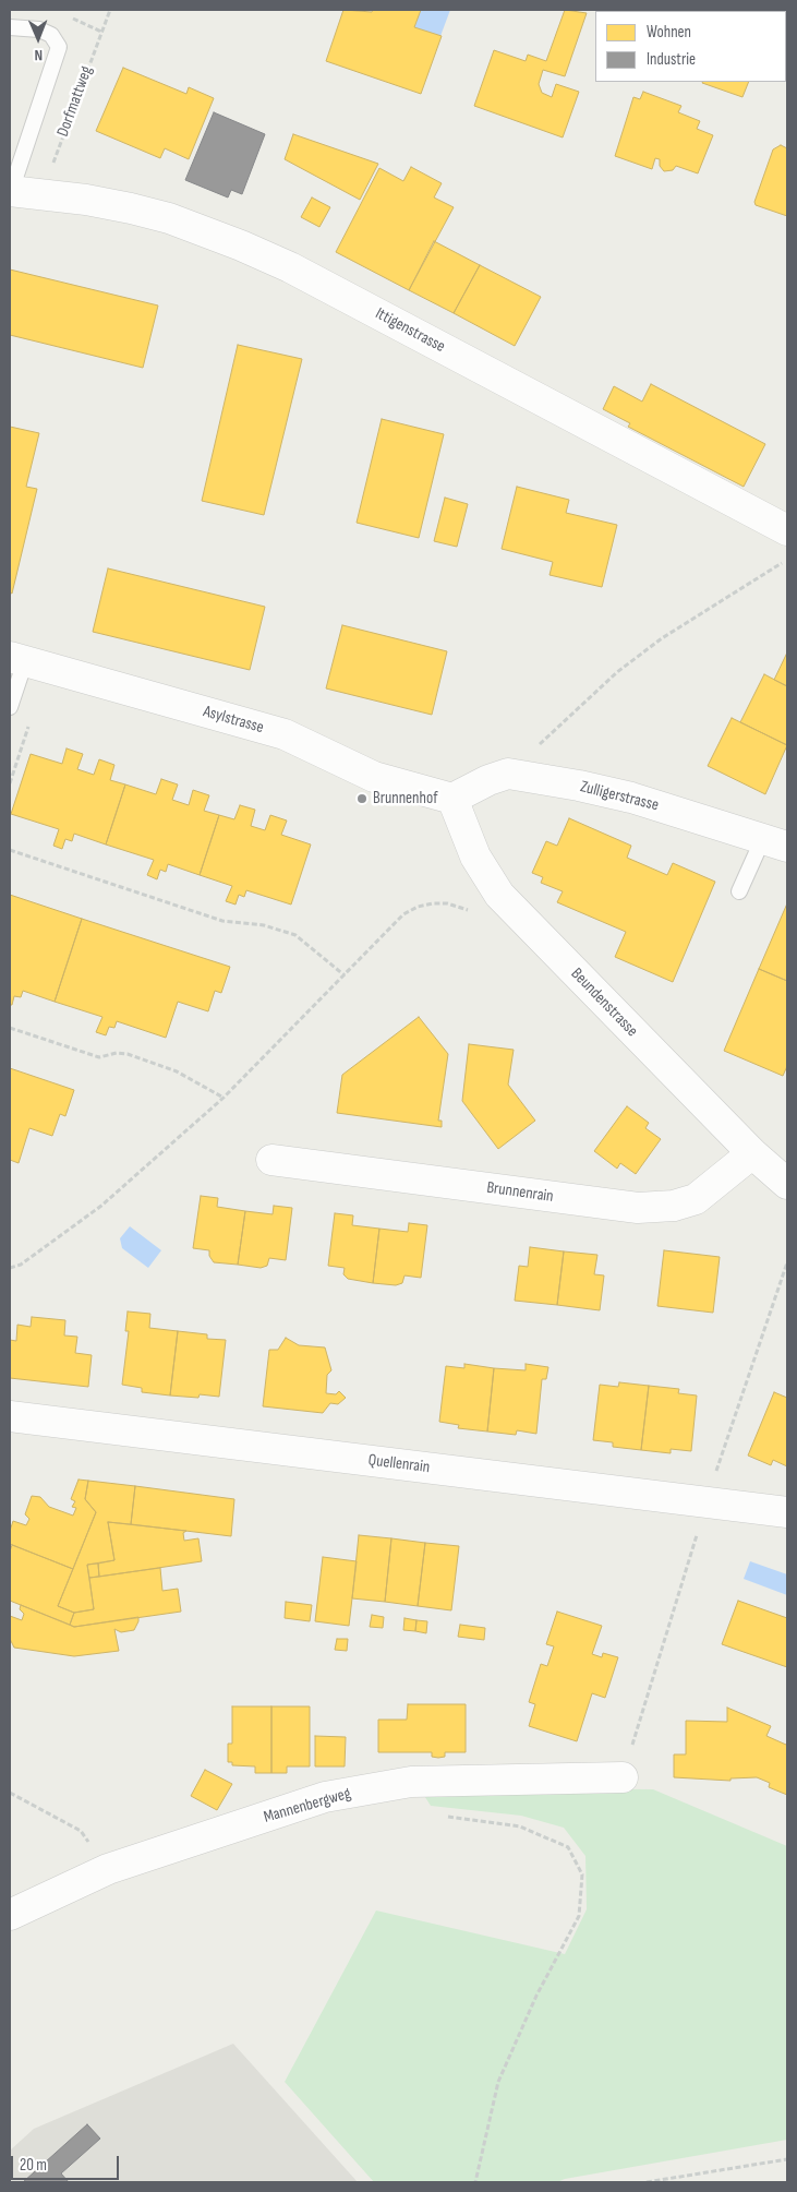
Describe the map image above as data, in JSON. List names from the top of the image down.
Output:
{
  "streets": {
    "street": [
      "Ittigenstrasse",
      "Asylstrasse",
      "Zulligerstrasse",
      "Beundenstrasse",
      "Brunnenrain",
      "Quellenrain",
      "Mannenbergweg"
    ],
    "path": ["Dorfmattweg"]
  },
  "crossings": [
    ["Dorfmattweg", "Ittigenstrasse"],
    ["Asylstrasse", "Beundenstrasse"],
    ["Beundenstrasse", "Brunnenrain"]
  ],
  "places": ["Brunnenhof"],
  "legend": ["Wohnen", "Industrie"],
  "scale_bar": "20 m",
  "north": "bottom"
}
